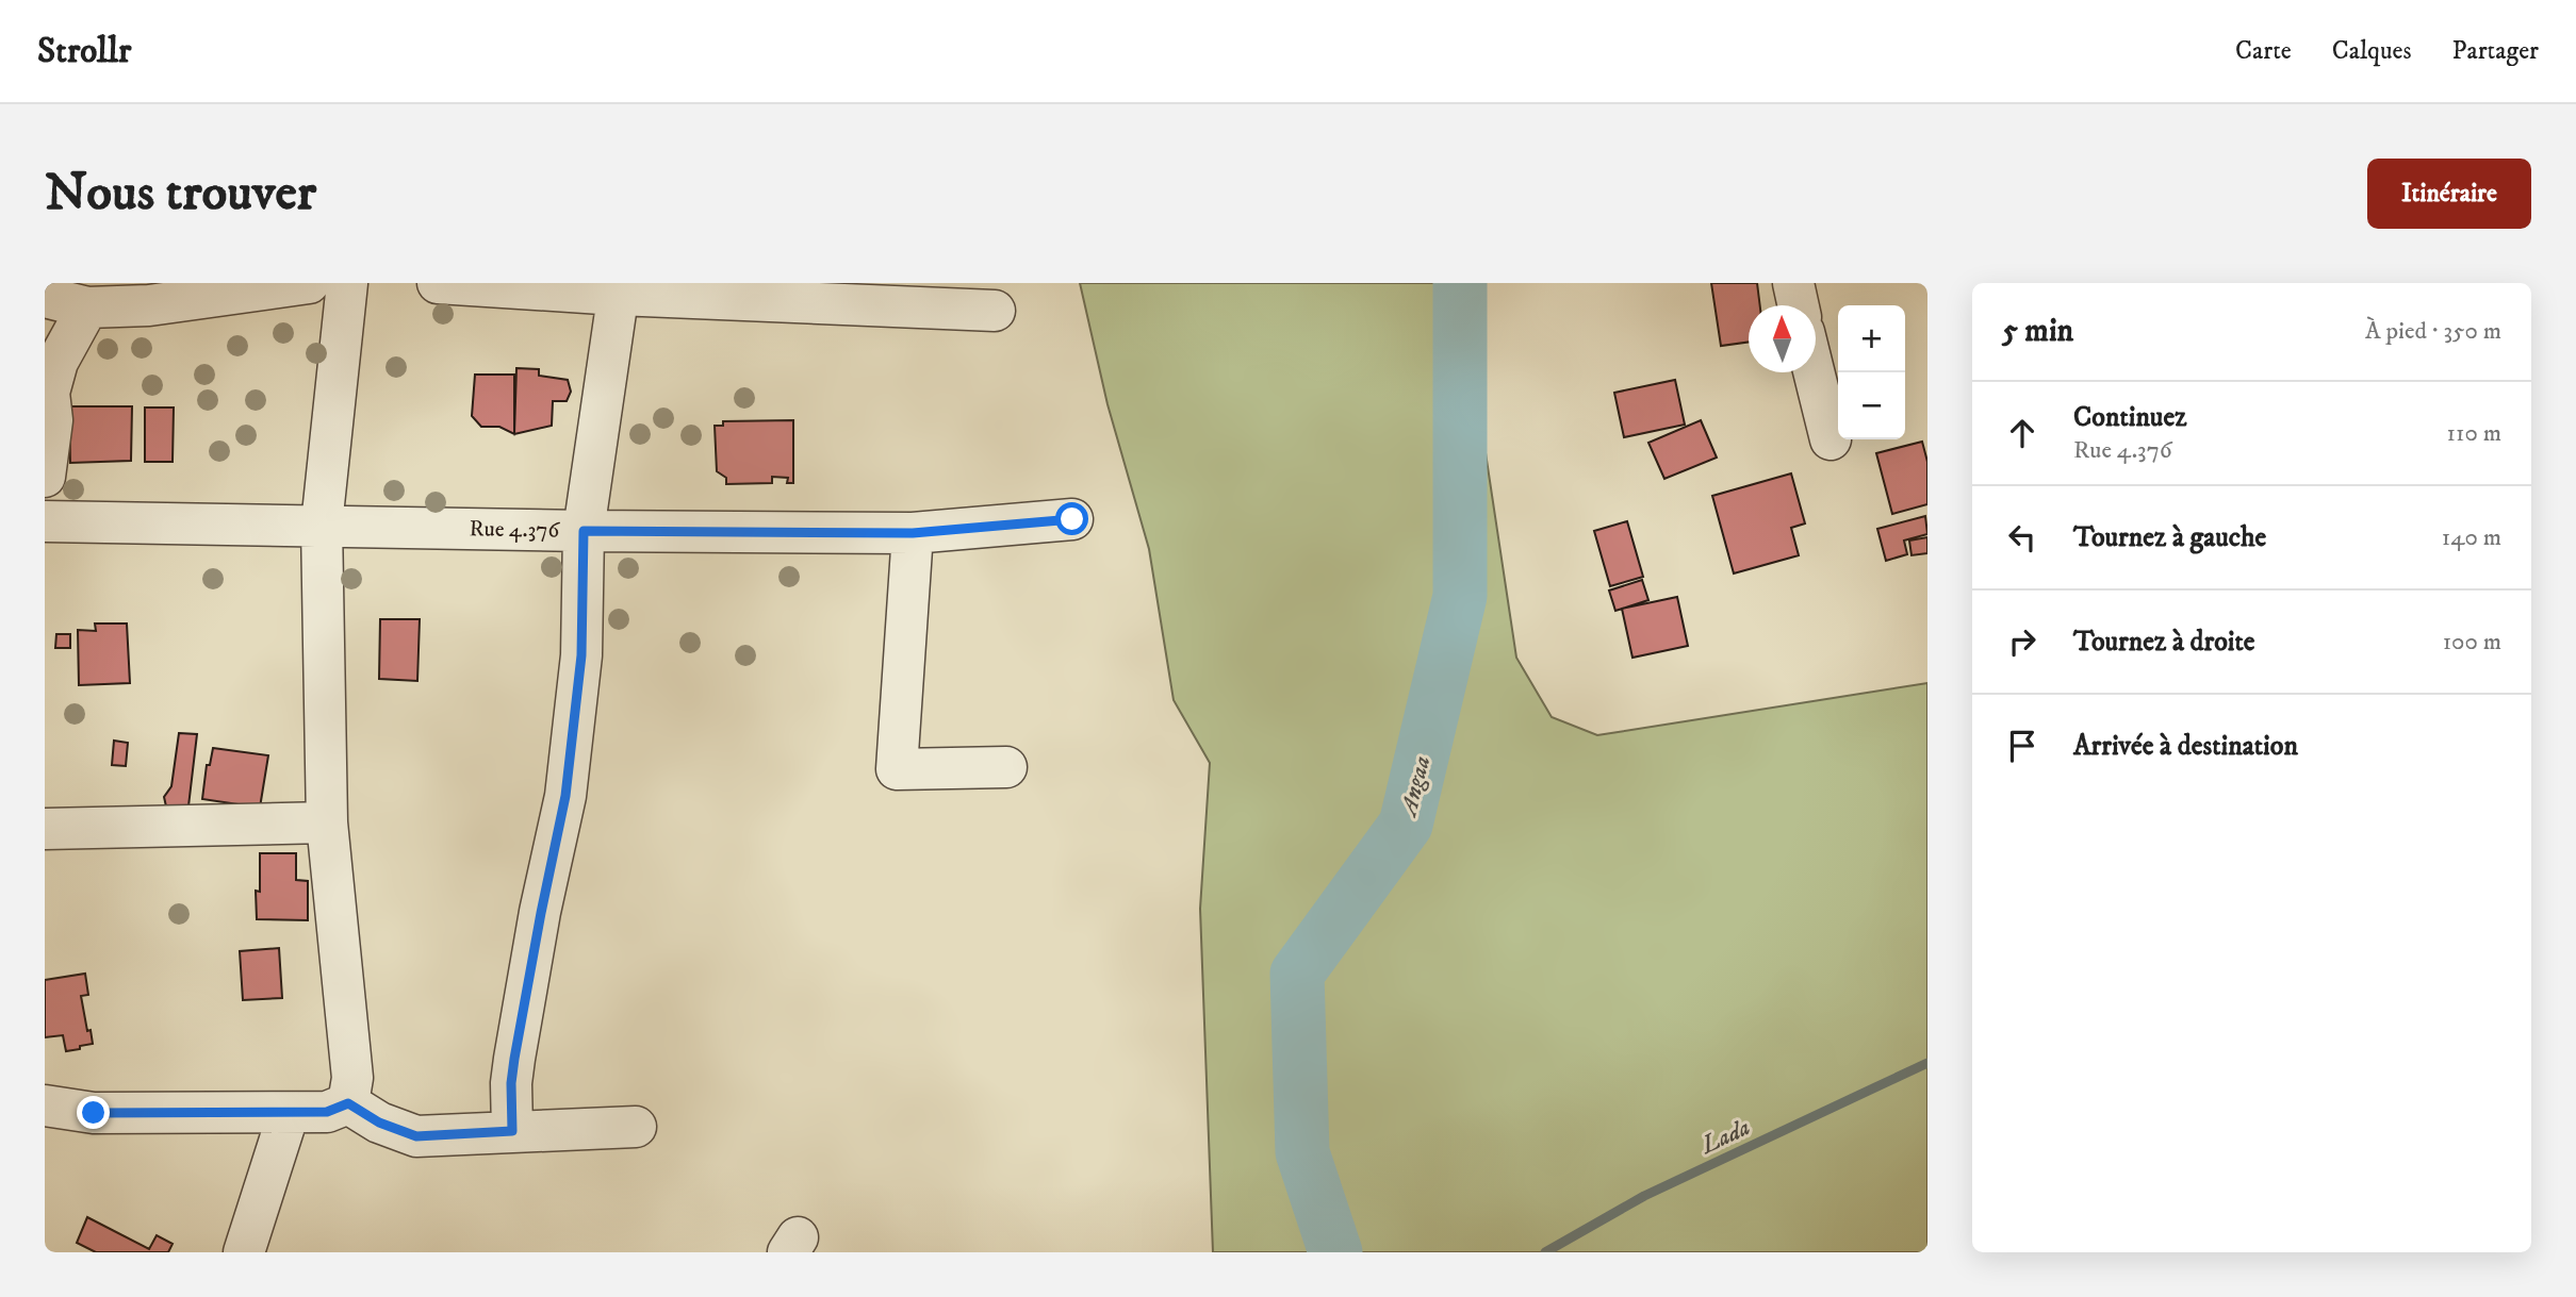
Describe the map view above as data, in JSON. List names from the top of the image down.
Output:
{
  "streets": {
    "street": ["Rue 4.376"]
  },
  "water": ["Angaa", "Lada"],
  "north": "top",
  "page": {
    "header": "Strollr",
    "nav": ["Carte", "Calques", "Partager"],
    "buttons": "Itinéraire",
    "title": "Nous trouver",
    "heading": ["5 min", "À pied · 350 m"],
    "map_buttons": ["+", "−"],
    "list": [
      ["Continuez", "Rue 4.376", "110 m"],
      ["Tournez à gauche", "140 m"],
      ["Tournez à droite", "100 m"],
      "Arrivée à destination"
    ]
  }
}
